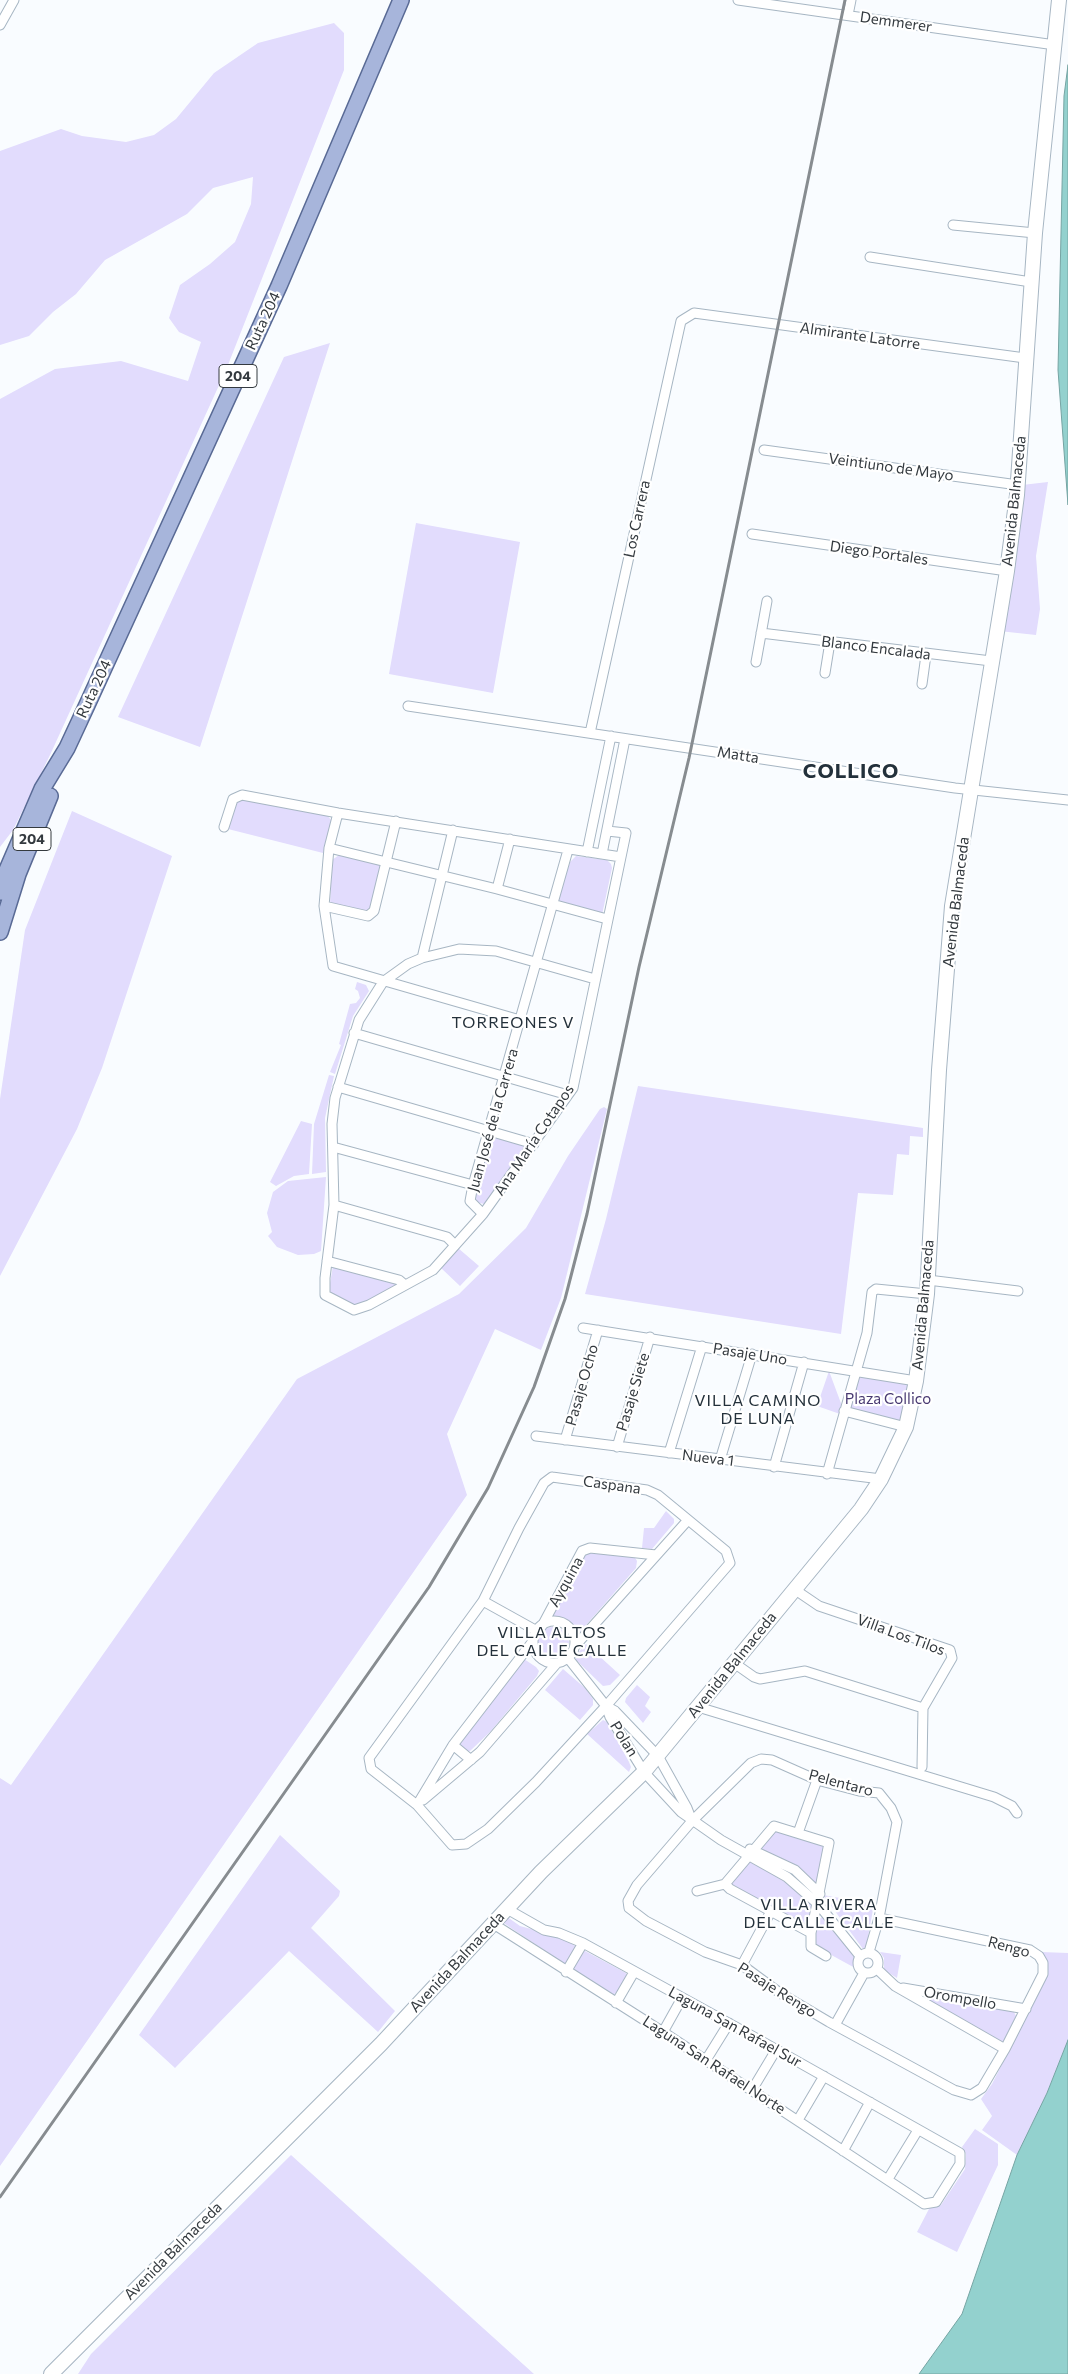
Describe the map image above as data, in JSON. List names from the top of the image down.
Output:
{
  "streets": {
    "main road": ["Ruta 204", "204", "Avenida Balmaceda"],
    "street": [
      "Demmerer",
      "Almirante Latorre",
      "Veintiuno de Mayo",
      "Los Carrera",
      "Diego Portales",
      "Blanco Encalada",
      "Matta",
      "Juan José de la Carrera",
      "Ana María Cotapos",
      "Pasaje Uno",
      "Pasaje Ocho",
      "Pasaje Siete",
      "Nueva 1",
      "Caspana",
      "Ayquina",
      "Villa Los Tilos",
      "Polan",
      "Pelentaro",
      "Rengo",
      "Pasaje Rengo",
      "Orompello",
      "Laguna San Rafael Sur",
      "Laguna San Rafael Norte"
    ]
  },
  "crossings": [
    ["Demmerer", "Avenida Balmaceda"],
    ["Almirante Latorre", "Avenida Balmaceda"],
    ["Almirante Latorre", "Los Carrera"],
    ["Veintiuno de Mayo", "Avenida Balmaceda"],
    ["Avenida Balmaceda", "Diego Portales"],
    ["Avenida Balmaceda", "Blanco Encalada"],
    ["Avenida Balmaceda", "Matta"],
    ["Avenida Balmaceda", "Pasaje Uno"],
    ["Avenida Balmaceda", "Nueva 1"],
    ["Avenida Balmaceda", "Villa Los Tilos"],
    ["Avenida Balmaceda", "Polan"],
    ["Avenida Balmaceda", "Orompello"],
    ["Avenida Balmaceda", "Laguna San Rafael Sur"],
    ["Avenida Balmaceda", "Laguna San Rafael Norte"],
    ["Los Carrera", "Matta"],
    ["Juan José de la Carrera", "Ana María Cotapos"],
    ["Pasaje Uno", "Pasaje Ocho"],
    ["Pasaje Uno", "Pasaje Siete"],
    ["Pasaje Ocho", "Nueva 1"],
    ["Pasaje Siete", "Nueva 1"],
    ["Caspana", "Polan"],
    ["Ayquina", "Polan"],
    ["Polan", "Orompello"],
    ["Pelentaro", "Rengo"],
    ["Pelentaro", "Pasaje Rengo"],
    ["Pelentaro", "Orompello"],
    ["Rengo", "Pasaje Rengo"],
    ["Rengo", "Orompello"],
    ["Pasaje Rengo", "Orompello"],
    ["Laguna San Rafael Sur", "Laguna San Rafael Norte"]
  ],
  "districts": [
    "COLLICO",
    "TORREONES V",
    "VILLA CAMINO DE LUNA",
    "VILLA ALTOS DEL CALLE CALLE",
    "VILLA RIVERA DEL CALLE CALLE"
  ],
  "parks": ["Plaza Collico"]
}
